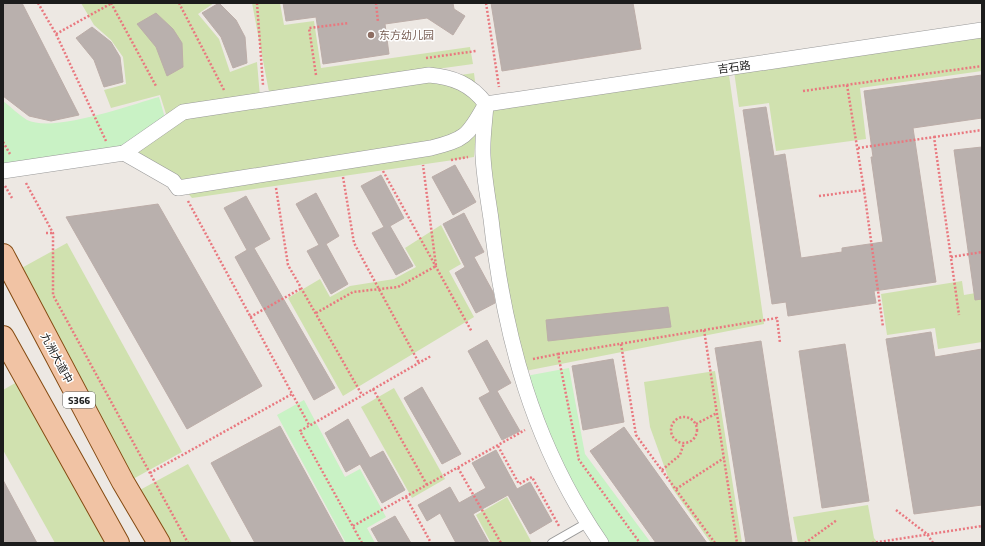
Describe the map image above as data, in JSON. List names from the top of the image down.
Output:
{
  "streets": {
    "main road": ["九洲大道中", "S366"],
    "street": ["吉石路"]
  },
  "places": ["东方幼儿园"]
}
